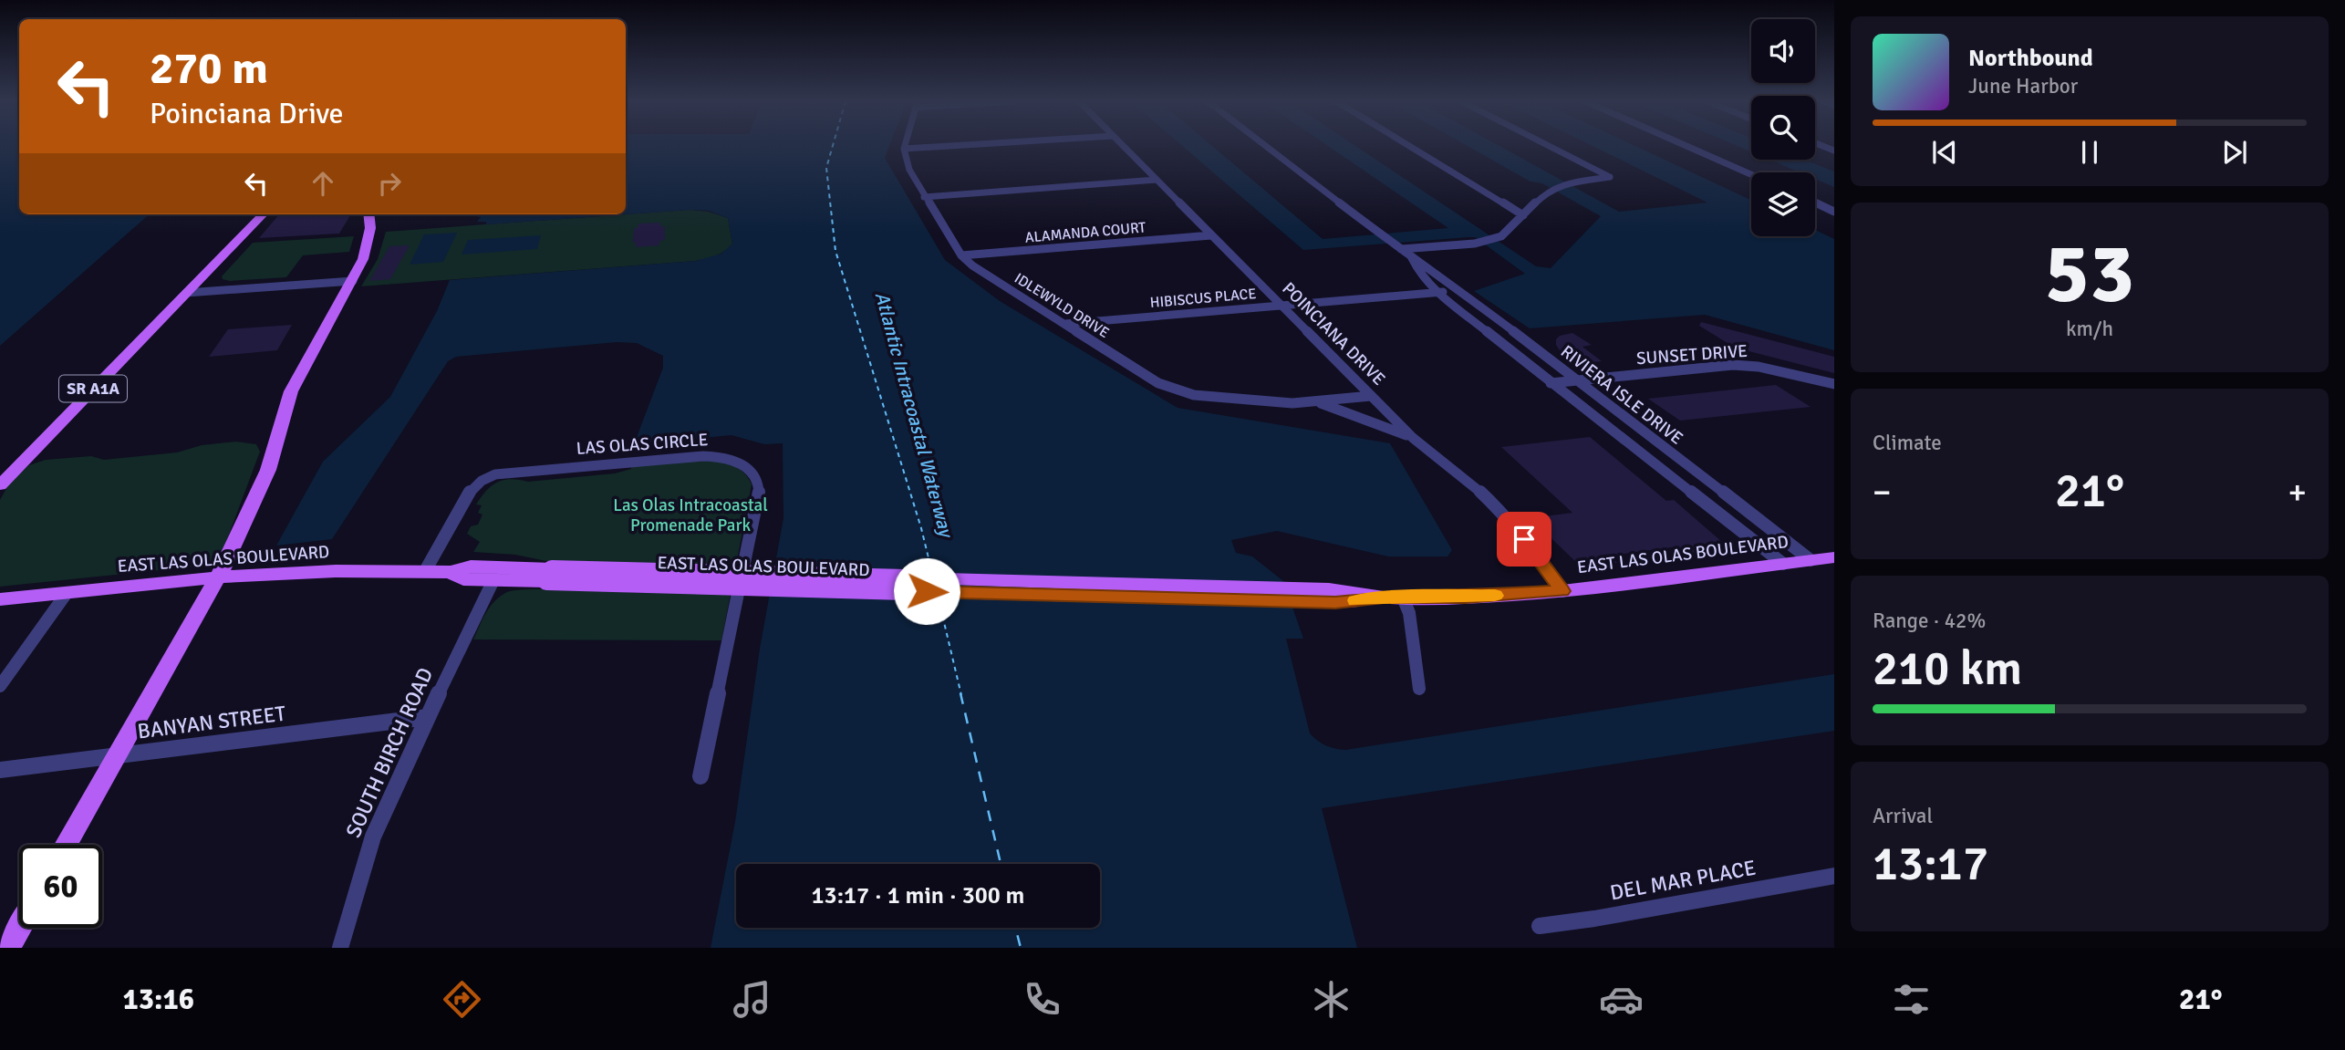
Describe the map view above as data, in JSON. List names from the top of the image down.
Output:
{
  "streets": {
    "main road": ["SR A1A", "EAST LAS OLAS BOULEVARD"],
    "street": [
      "ALAMANDA COURT",
      "HIBISCUS PLACE",
      "IDLEWYLD DRIVE",
      "POINCIANA DRIVE",
      "SUNSET DRIVE",
      "RIVIERA ISLE DRIVE",
      "LAS OLAS CIRCLE",
      "BANYAN STREET",
      "SOUTH BIRCH ROAD",
      "DEL MAR PLACE"
    ]
  },
  "crossings": [
    ["ALAMANDA COURT", "IDLEWYLD DRIVE"],
    ["ALAMANDA COURT", "POINCIANA DRIVE"],
    ["HIBISCUS PLACE", "IDLEWYLD DRIVE"],
    ["HIBISCUS PLACE", "POINCIANA DRIVE"],
    ["HIBISCUS PLACE", "RIVIERA ISLE DRIVE"],
    ["IDLEWYLD DRIVE", "POINCIANA DRIVE"],
    ["POINCIANA DRIVE", "EAST LAS OLAS BOULEVARD"],
    ["SUNSET DRIVE", "RIVIERA ISLE DRIVE"],
    ["RIVIERA ISLE DRIVE", "EAST LAS OLAS BOULEVARD"],
    ["LAS OLAS CIRCLE", "EAST LAS OLAS BOULEVARD"],
    ["EAST LAS OLAS BOULEVARD", "SOUTH BIRCH ROAD"],
    ["BANYAN STREET", "SOUTH BIRCH ROAD"]
  ],
  "water": ["Atlantic Intracoastal Waterway"],
  "parks": ["Las Olas Intracoastal Promenade Park"],
  "page": {
    "turn": ["270 m", "Poinciana Drive"],
    "song": ["Northbound", "June Harbor"],
    "tile": [
      ["53", "km/h"],
      "Climate",
      ["Range · 42%", "210 km"],
      ["Arrival", "13:17"]
    ],
    "heat": ["−", "21°", "+"],
    "limit": "60",
    "trip": "13:17 · 1 min · 300 m",
    "tabs": ["13:16", "21°"]
  }
}
